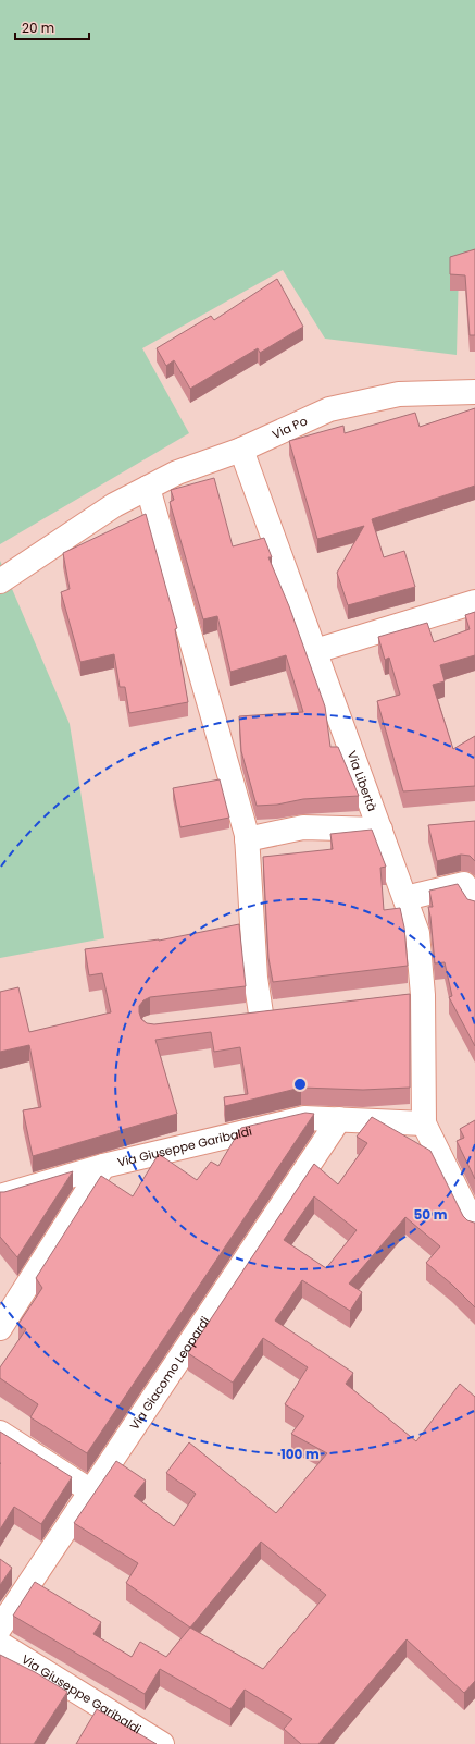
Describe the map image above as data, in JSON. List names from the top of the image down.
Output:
{
  "streets": {
    "street": [
      "Via Po",
      "Via Libertà",
      "Via Giuseppe Garibaldi",
      "Via Giacomo Leopardi"
    ]
  },
  "crossings": [
    ["Via Po", "Via Libertà"],
    ["Via Libertà", "Via Giuseppe Garibaldi"],
    ["Via Giuseppe Garibaldi", "Via Giacomo Leopardi"]
  ],
  "scale_bar": "20 m",
  "rings": ["50 m", "100 m"]
}
